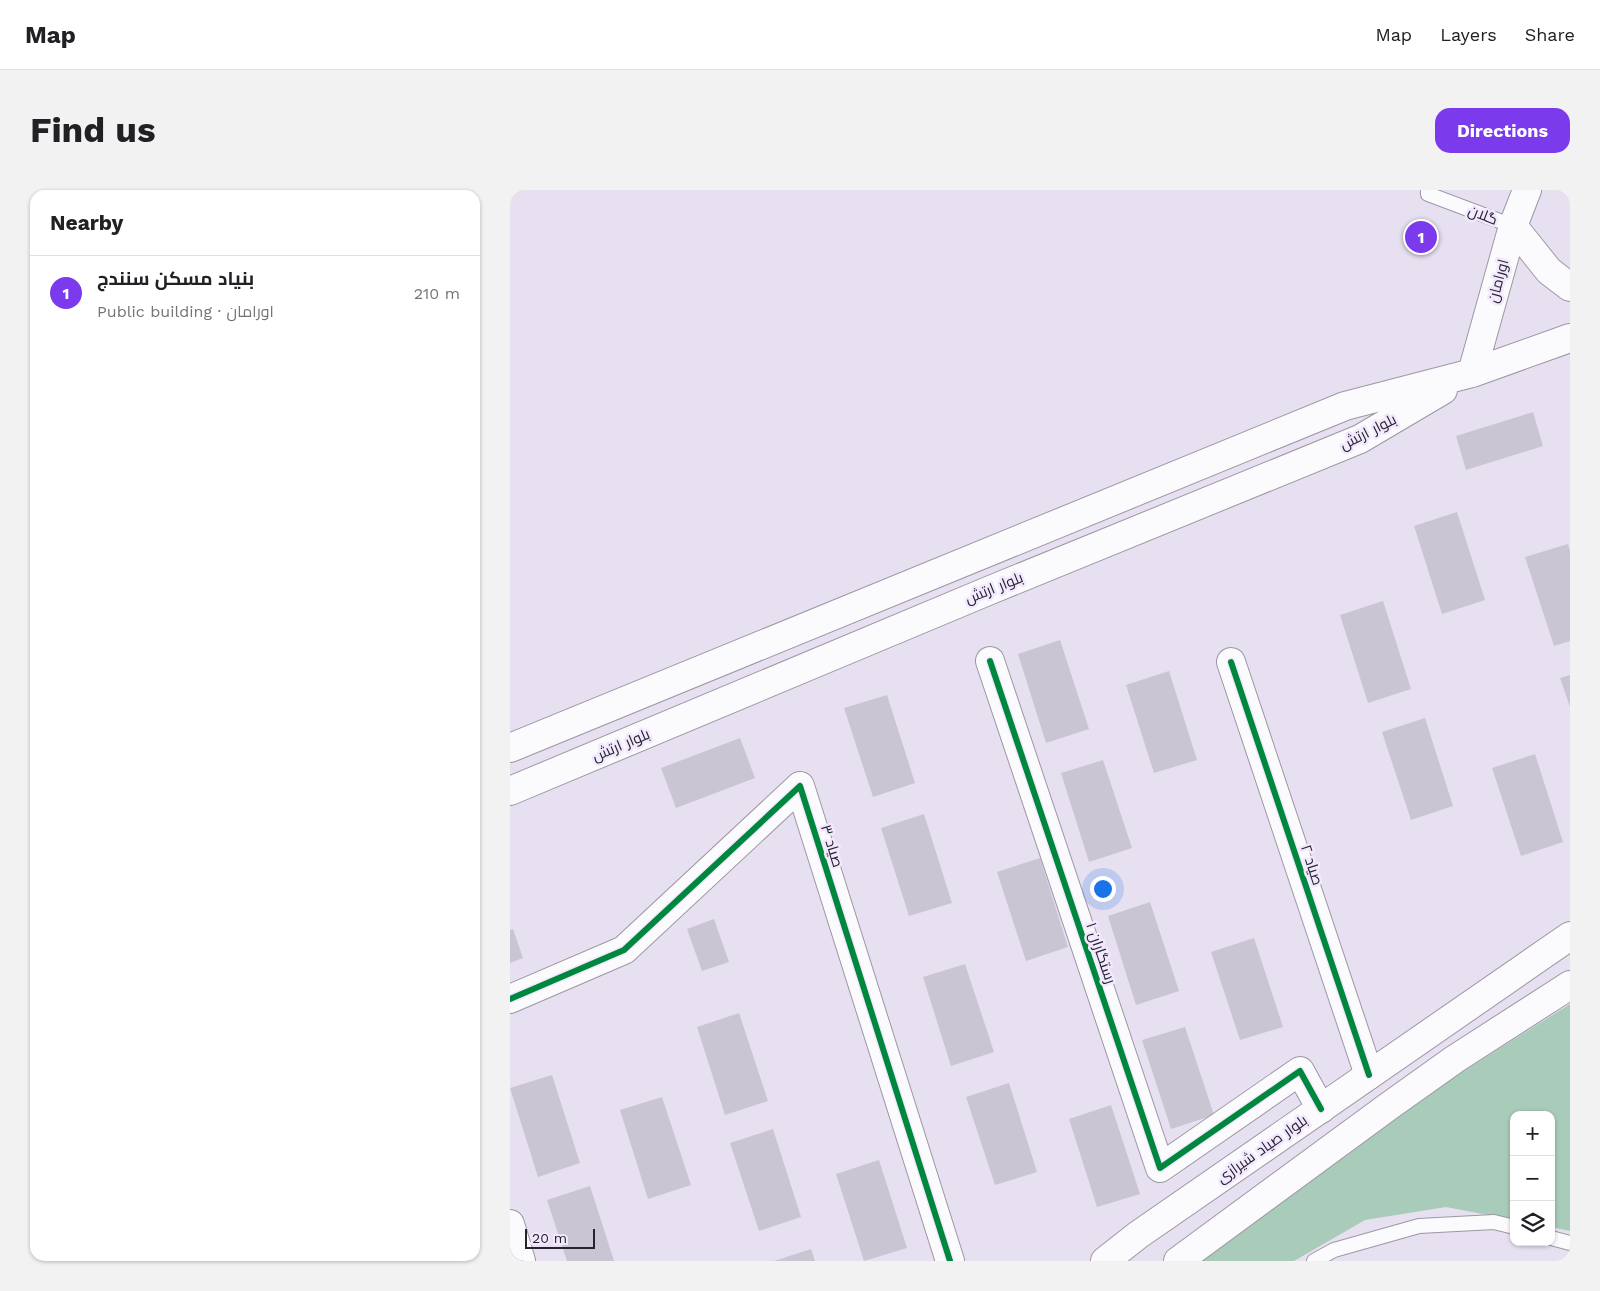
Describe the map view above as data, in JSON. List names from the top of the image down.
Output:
{
  "streets": {
    "main road": [
      "اورامان",
      "بلوار ارتش",
      "صیاد ۳",
      "صیاد ۲",
      "رستگاران ۱",
      "بلوار صیاد شیرازی"
    ],
    "lane": ["گلان"]
  },
  "crossings": [
    ["گلان", "اورامان"],
    ["اورامان", "بلوار ارتش"],
    ["صیاد ۲", "بلوار صیاد شیرازی"],
    ["رستگاران ۱", "بلوار صیاد شیرازی"]
  ],
  "scale_bar": "20 m",
  "page": {
    "header": "Map",
    "nav": ["Map", "Layers", "Share"],
    "buttons": "Directions",
    "title": "Find us",
    "heading": "Nearby",
    "pins": "1",
    "list": [
      {
        "mark": "1",
        "name": "بنیاد مسکن سنندج",
        "note": "Public building · اورامان",
        "value": "210 m"
      }
    ],
    "map_buttons": ["+", "−"],
    "scale": "20 m"
  }
}
